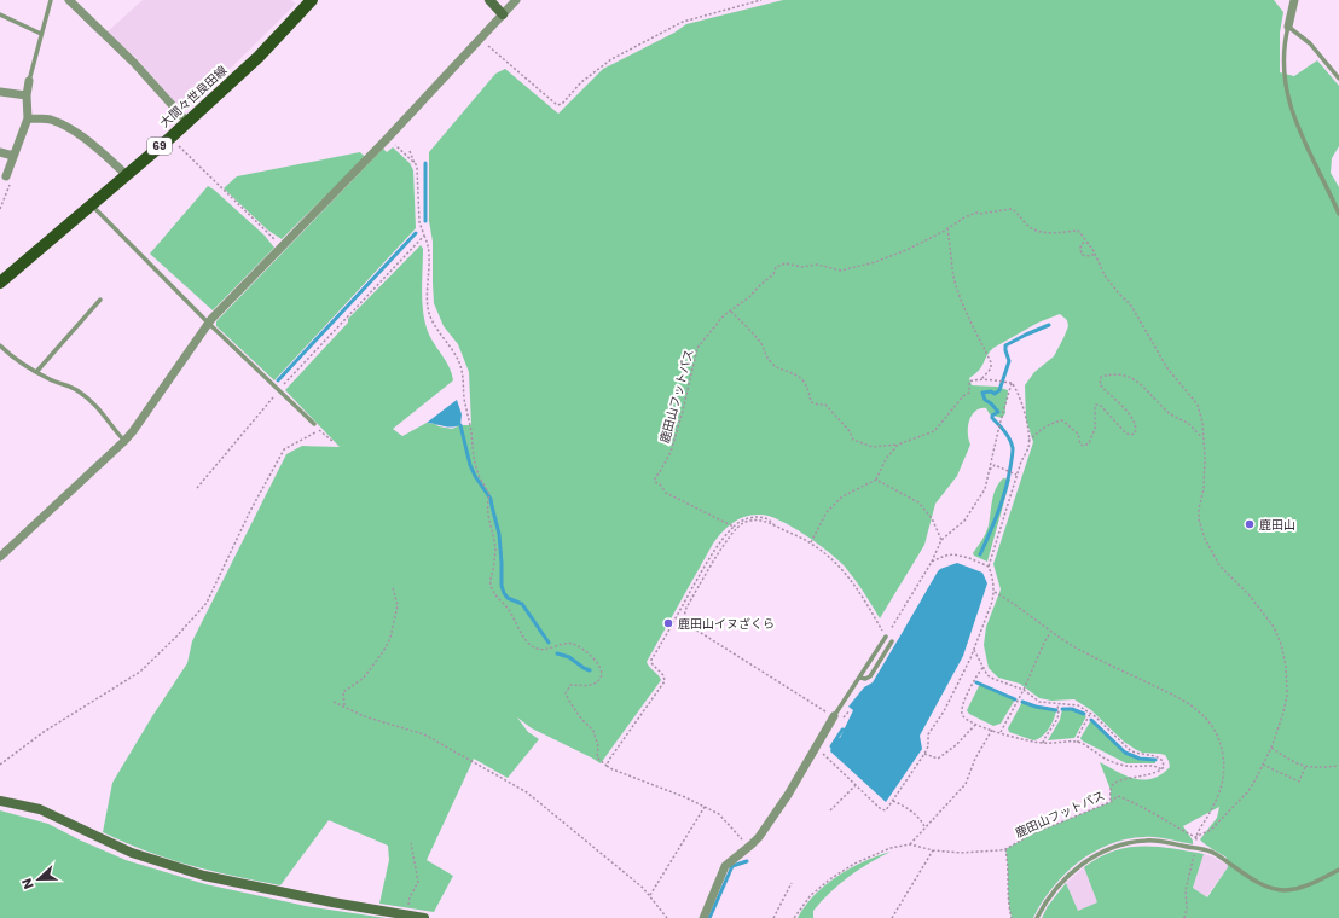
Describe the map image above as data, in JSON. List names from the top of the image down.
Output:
{
  "streets": {
    "main road": ["大間々世良田線", "69"],
    "path": ["鹿田山フットパス"]
  },
  "places": ["鹿田山", "鹿田山イヌざくら"],
  "north": "left"
}
